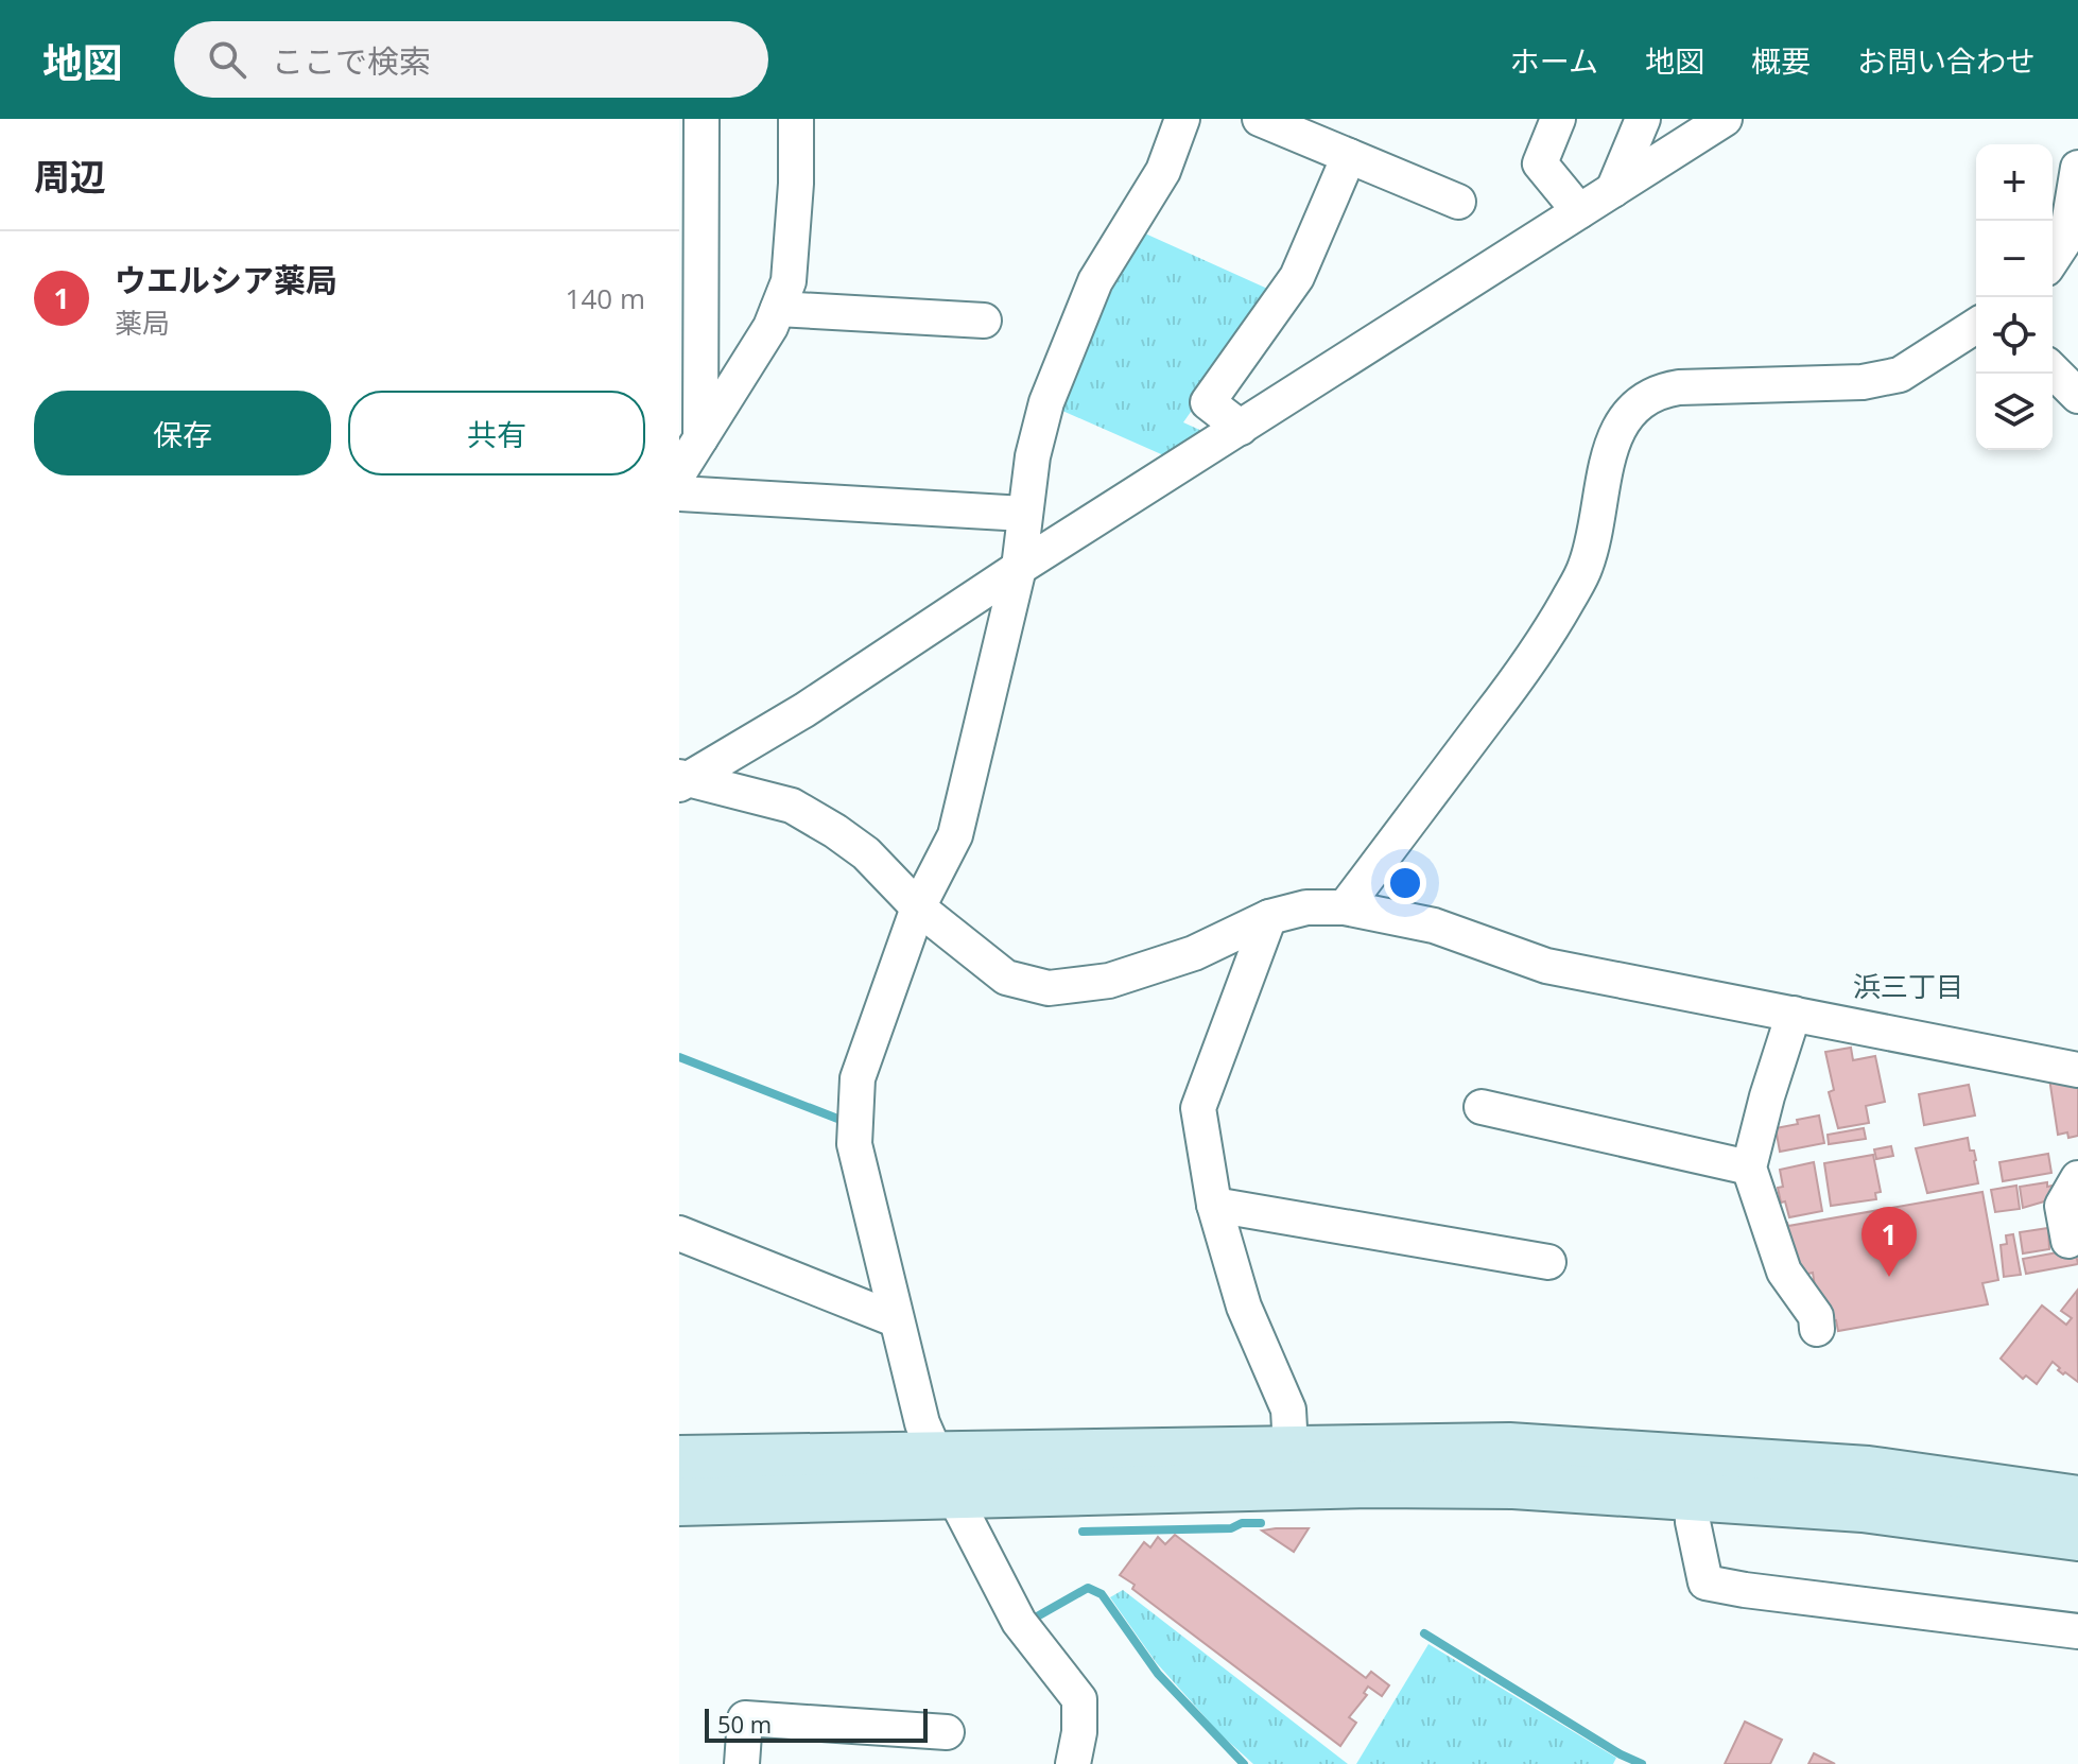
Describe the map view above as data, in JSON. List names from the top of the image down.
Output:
{
  "districts": ["浜三丁目"],
  "scale_bar": "50 m",
  "page": {
    "header": "地図",
    "search": "ここで検索",
    "nav": [
      "ホーム",
      "地図",
      "概要",
      "お問い合わせ"
    ],
    "heading": "周辺",
    "map_buttons": ["+", "−"],
    "list": [
      {
        "mark": "1",
        "name": "ウエルシア薬局",
        "note": "薬局",
        "value": "140 m"
      }
    ],
    "buttons": ["保存", "共有"],
    "pins": "1",
    "scale": "50 m"
  }
}
